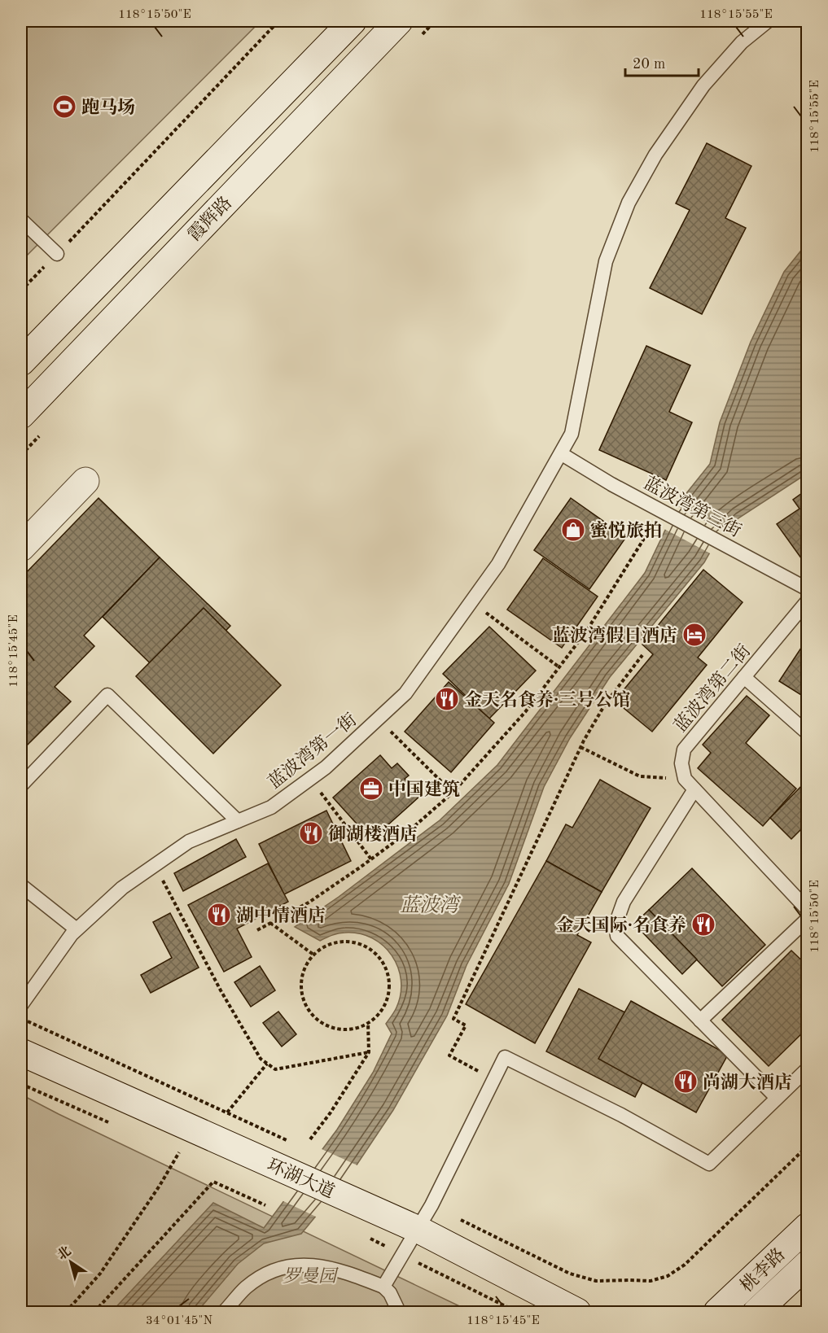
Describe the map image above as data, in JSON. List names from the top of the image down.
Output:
{
  "streets": {
    "street": ["霞辉路", "环湖大道", "桃李路"],
    "lane": ["蓝波湾第三街", "蓝波湾第二街", "蓝波湾第一街"]
  },
  "crossings": [
    ["蓝波湾第三街", "蓝波湾第一街"]
  ],
  "water": ["蓝波湾"],
  "parks": ["罗曼园"],
  "places": {
    "sports": ["跑马场"],
    "shop": ["蜜悦旅拍"],
    "hotel": ["蓝波湾假日酒店"],
    "restaurant": [
      "金天名食养·三号公馆",
      "御湖楼酒店",
      "湖中情酒店",
      "金天国际·名食养",
      "尚湖大酒店"
    ],
    "office": ["中国建筑"]
  },
  "scale_bar": "20 m",
  "north": "top left",
  "coordinates": [
    "118°15'50\"E",
    "118°15'55\"E",
    "118°15'45\"E",
    "34°01'45\"N"
  ]
}
